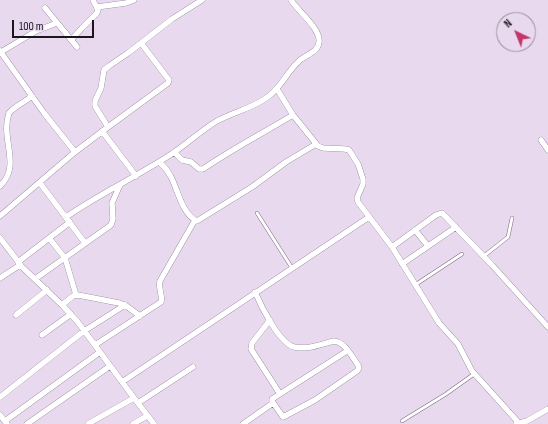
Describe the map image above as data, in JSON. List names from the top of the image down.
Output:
{
  "scale_bar": "100 m",
  "north": "top left"
}
